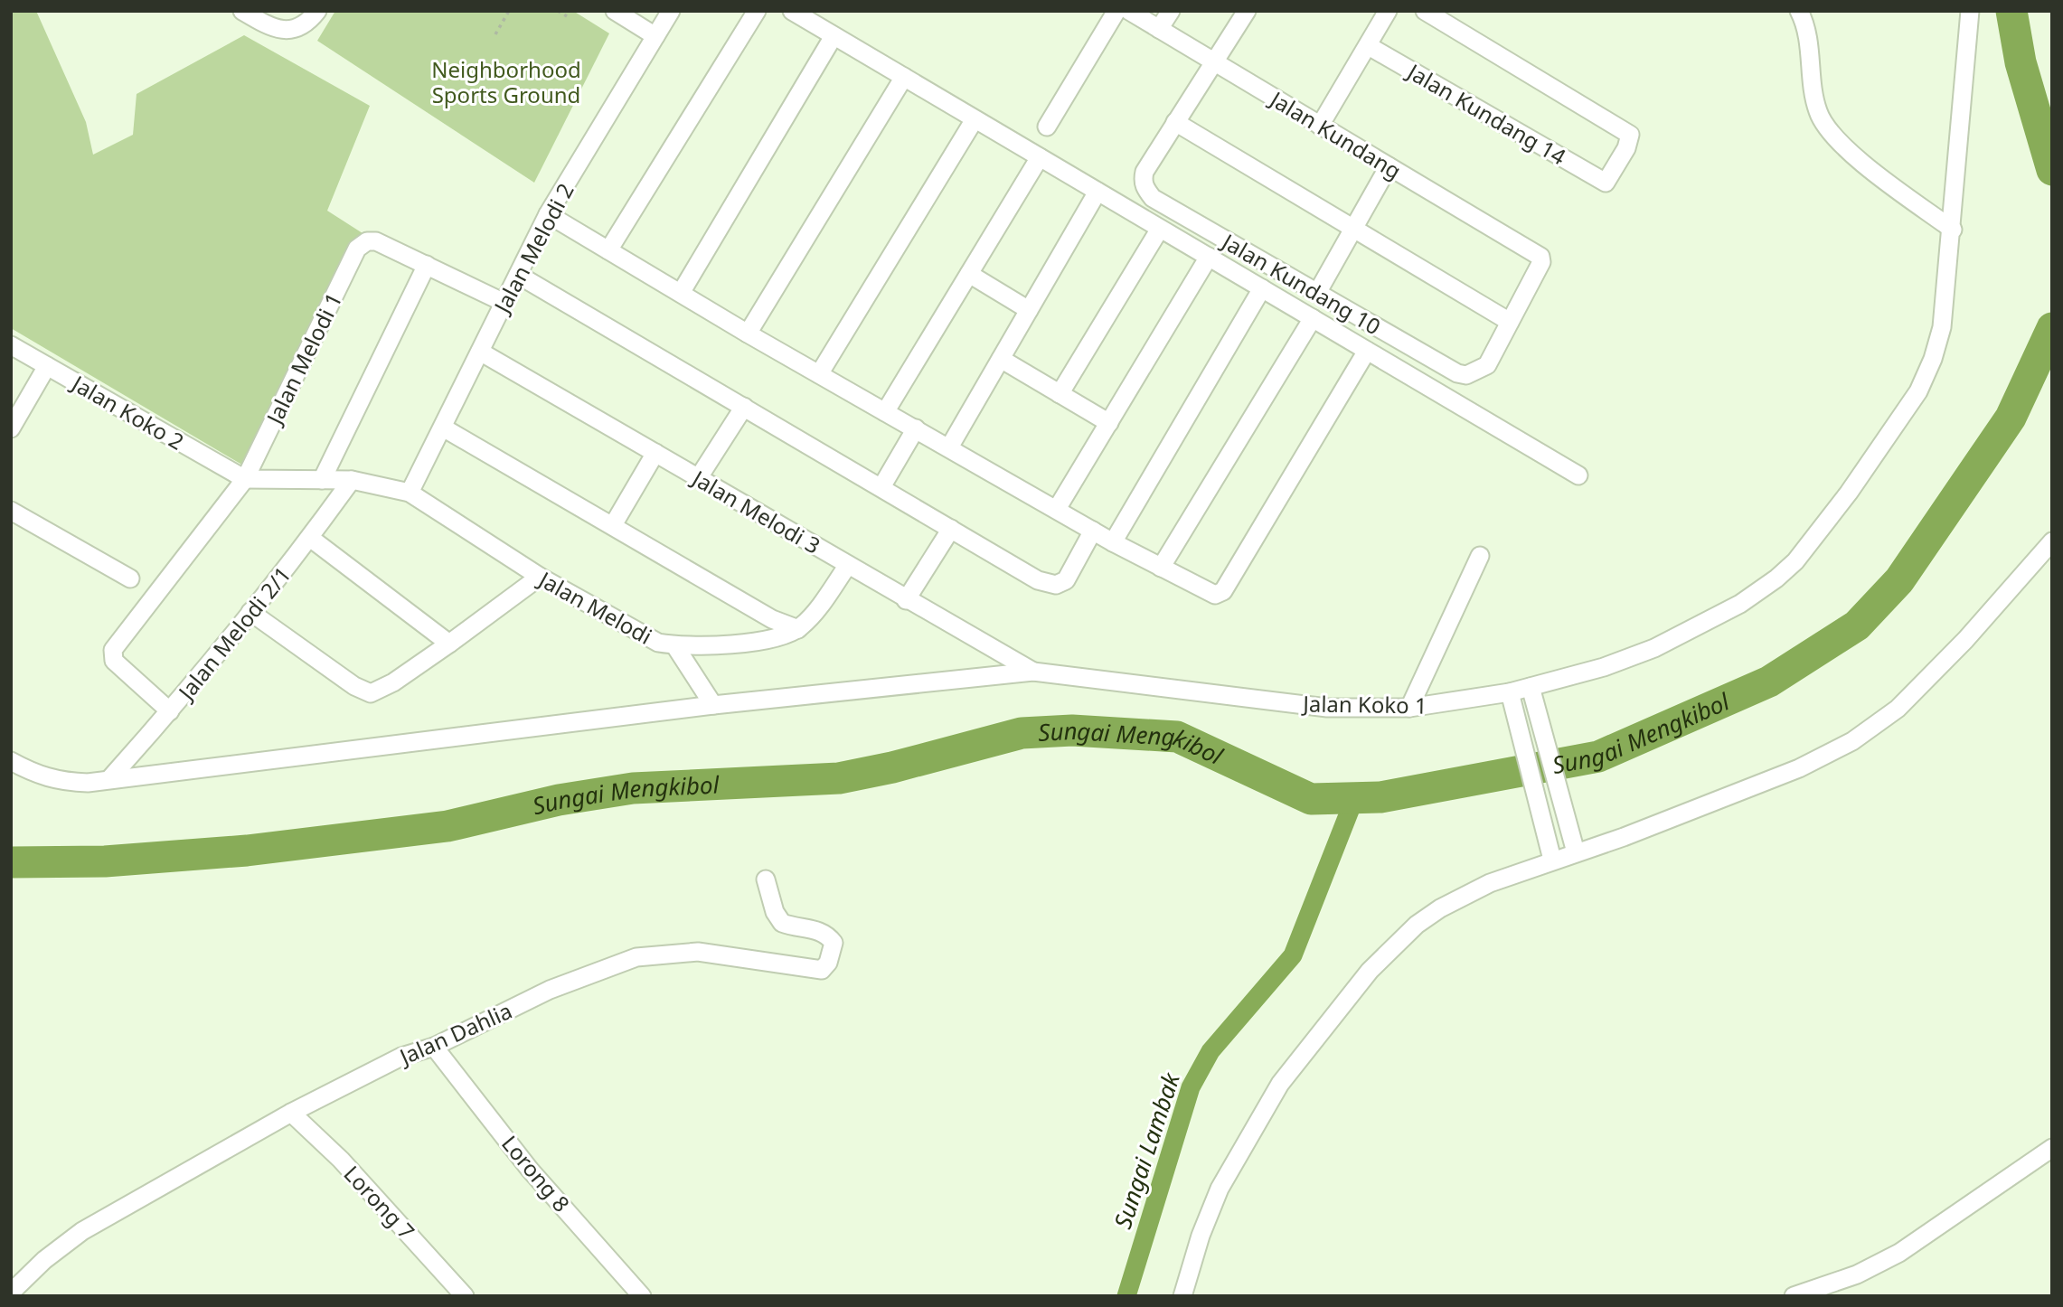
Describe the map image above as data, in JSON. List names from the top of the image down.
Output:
{
  "streets": {
    "street": [
      "Jalan Kundang 14",
      "Jalan Kundang",
      "Jalan Melodi 2",
      "Jalan Kundang 10",
      "Jalan Melodi 1",
      "Jalan Koko 2",
      "Jalan Melodi 3",
      "Jalan Melodi",
      "Jalan Melodi 2/1",
      "Jalan Koko 1",
      "Jalan Dahlia",
      "Lorong 8",
      "Lorong 7"
    ]
  },
  "crossings": [
    ["Jalan Kundang", "Jalan Kundang 10"],
    ["Jalan Melodi 2", "Jalan Melodi 3"],
    ["Jalan Melodi 2", "Jalan Melodi"],
    ["Jalan Melodi 1", "Jalan Koko 2"],
    ["Jalan Melodi 1", "Jalan Melodi 2/1"],
    ["Jalan Melodi 3", "Jalan Koko 1"],
    ["Jalan Dahlia", "Lorong 8"],
    ["Jalan Dahlia", "Lorong 7"]
  ],
  "water": ["Sungai Mengkibol", "Sungai Lambak"],
  "parks": ["Neighborhood Sports Ground"]
}
